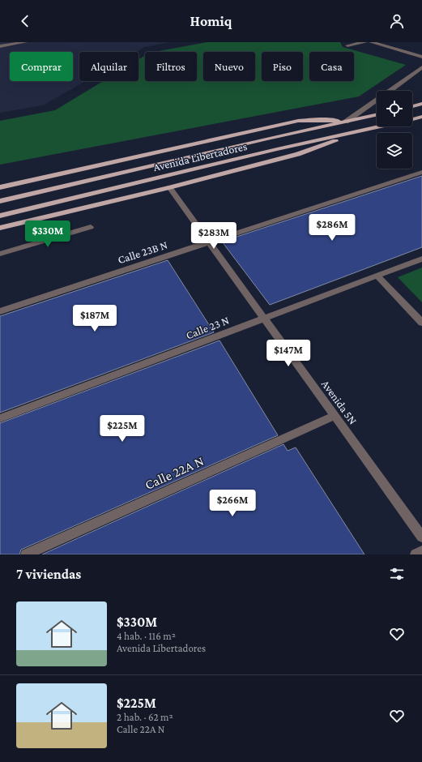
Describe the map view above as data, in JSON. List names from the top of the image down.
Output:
{
  "streets": {
    "main road": ["Avenida Libertadores"],
    "street": [
      "Calle 23B N",
      "Calle 23 N",
      "Avenida 5N",
      "Calle 22A N"
    ]
  },
  "crossings": [
    ["Calle 23B N", "Avenida 5N"],
    ["Calle 23 N", "Avenida 5N"],
    ["Avenida 5N", "Calle 22A N"]
  ],
  "page": {
    "header": "Homiq",
    "chip": [
      "Comprar",
      "Alquilar",
      "Filtros",
      "Nuevo",
      "Piso",
      "Casa"
    ],
    "price": [
      "$286M",
      "$330M",
      "$283M",
      "$187M",
      "$147M",
      "$225M",
      "$266M"
    ],
    "heading": "7 viviendas",
    "list": [
      {
        "name": "$330M",
        "note": "4 hab. · 116 m² · Avenida Libertadores"
      },
      {
        "name": "$225M",
        "note": "2 hab. · 62 m² · Calle 22A N"
      }
    ]
  }
}
